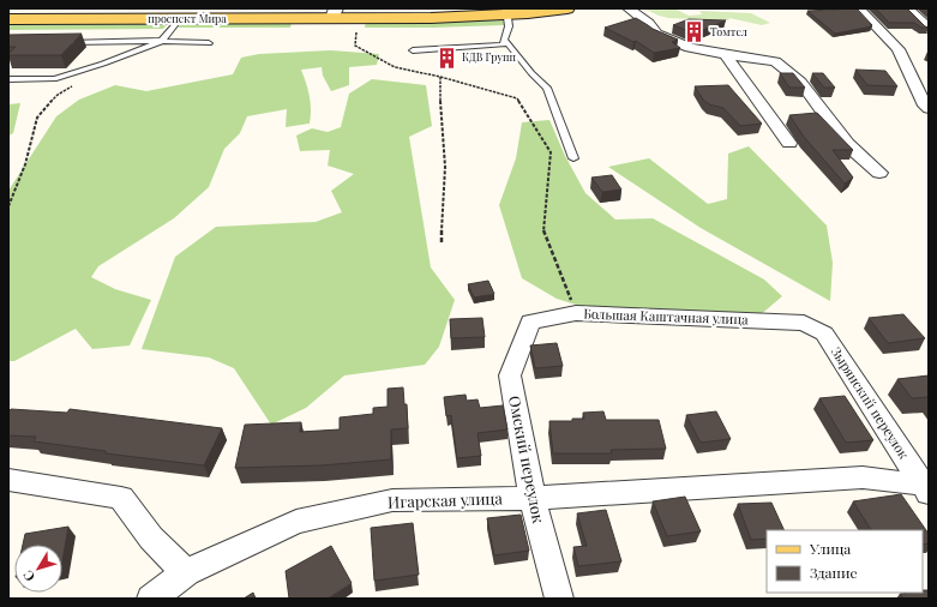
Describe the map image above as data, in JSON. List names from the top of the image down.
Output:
{
  "streets": {
    "main road": ["проспект Мира"],
    "street": [
      "Большая Каштачная улица",
      "Зырянский переулок",
      "Омский переулок",
      "Игарская улица"
    ]
  },
  "crossings": [
    ["Большая Каштачная улица", "Зырянский переулок"],
    ["Большая Каштачная улица", "Омский переулок"],
    ["Зырянский переулок", "Игарская улица"],
    ["Омский переулок", "Игарская улица"]
  ],
  "places": {
    "building": ["Томтел", "КДВ Групп"]
  },
  "legend": ["Улица", "Здание"],
  "north": "bottom left"
}
